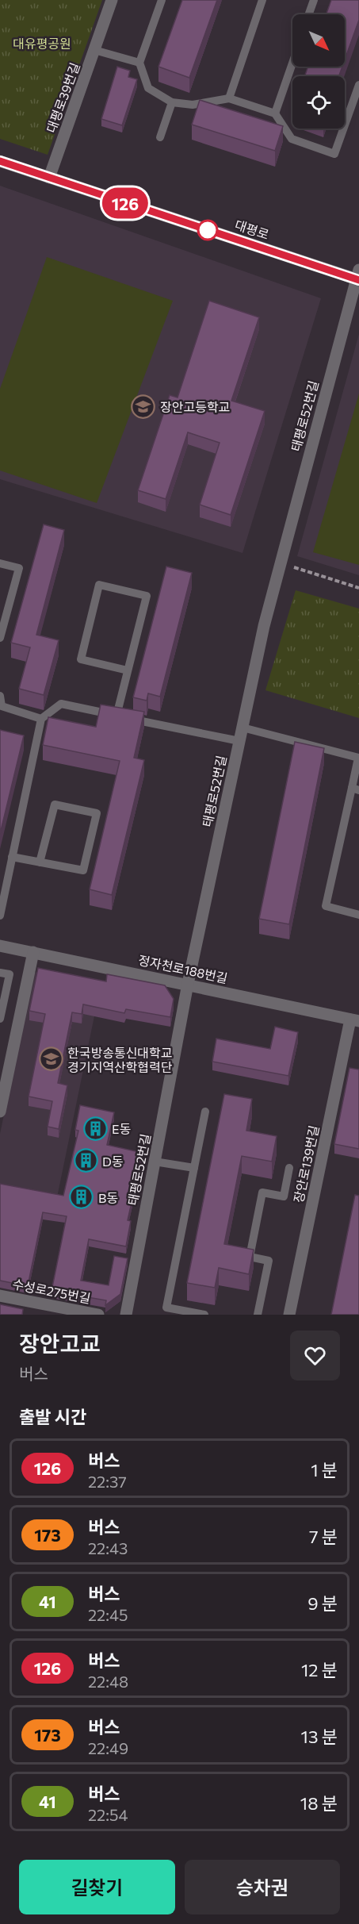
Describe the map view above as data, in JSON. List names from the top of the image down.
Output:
{
  "streets": {
    "street": [
      "대평로39번길",
      "대평로",
      "태평로52번길",
      "정자천로188번길",
      "장안로139번길",
      "수성로275번길"
    ]
  },
  "crossings": [
    ["대평로39번길", "대평로"],
    ["대평로", "태평로52번길"],
    ["태평로52번길", "정자천로188번길"],
    ["정자천로188번길", "장안로139번길"]
  ],
  "parks": ["대유평공원"],
  "places": {
    "school or university": ["장안고등학교", "한국방송통신대학교 경기지역산학협력단"],
    "building": ["E동", "D동", "B동"]
  },
  "lines": ["bus line 126"],
  "north": "bottom right",
  "page": {
    "on_map": "126",
    "heading": [
      ["장안고교", "버스"],
      "출발 시간"
    ],
    "list": [
      {
        "mark": "126",
        "name": "버스",
        "note": "22:37",
        "value": "1 분"
      },
      {
        "mark": "173",
        "name": "버스",
        "note": "22:43",
        "value": "7 분"
      },
      {
        "mark": "41",
        "name": "버스",
        "note": "22:45",
        "value": "9 분"
      },
      {
        "mark": "126",
        "name": "버스",
        "note": "22:48",
        "value": "12 분"
      },
      {
        "mark": "173",
        "name": "버스",
        "note": "22:49",
        "value": "13 분"
      },
      {
        "mark": "41",
        "name": "버스",
        "note": "22:54",
        "value": "18 분"
      }
    ],
    "buttons": ["길찾기", "승차권"]
  }
}
